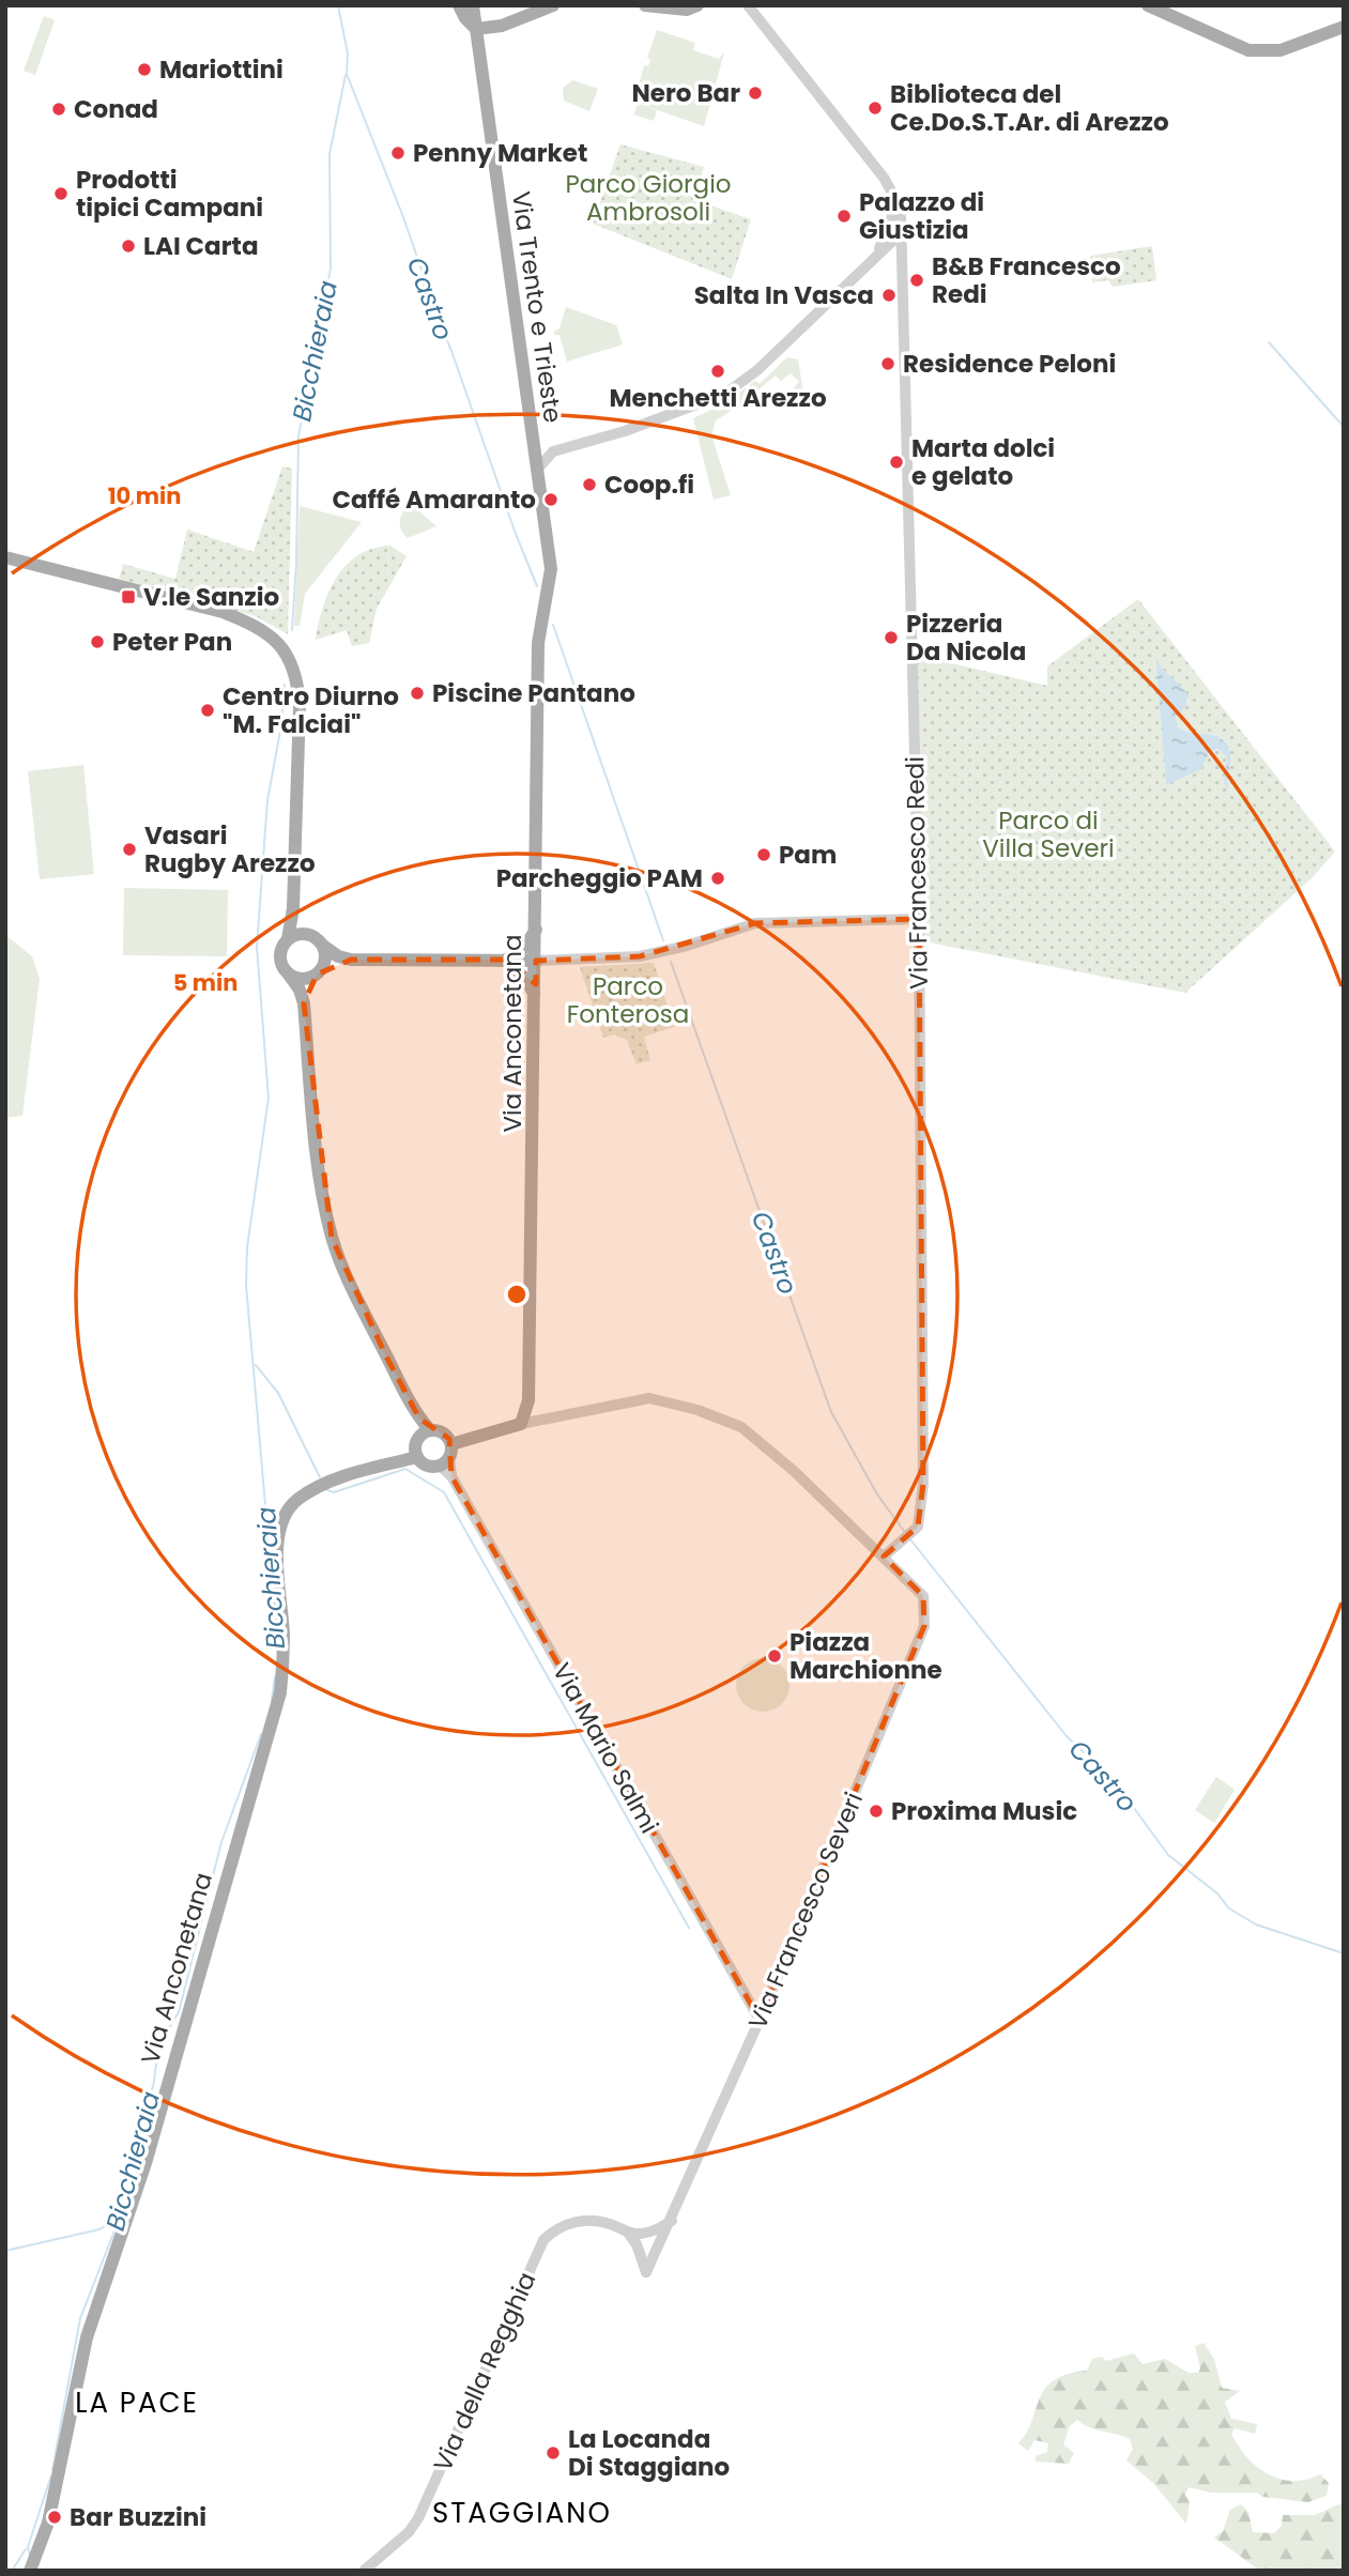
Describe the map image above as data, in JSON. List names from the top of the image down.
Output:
{
  "streets": {
    "main road": ["Via Trento e Trieste", "Via Anconetana"],
    "street": [
      "Via Francesco Redi",
      "Via Mario Salmi",
      "Via Francesco Severi",
      "Via della Regghia"
    ]
  },
  "crossings": [
    ["Via Trento e Trieste", "Via Anconetana"],
    ["Via Francesco Redi", "Via Francesco Severi"],
    ["Via Anconetana", "Via Mario Salmi"],
    ["Via Anconetana", "Via Francesco Severi"],
    ["Via Mario Salmi", "Via Francesco Severi"],
    ["Via Francesco Severi", "Via della Regghia"]
  ],
  "districts": ["LA PACE", "STAGGIANO"],
  "water": ["Castro", "Bicchieraia"],
  "parks": ["Parco Giorgio Ambrosoli", "Parco di Villa Severi", "Parco Fonterosa"],
  "places": {
    "other": [
      "Mariottini",
      "Nero Bar",
      "Biblioteca del Ce.Do.S.T.Ar. di Arezzo",
      "Conad",
      "Penny Market",
      "Prodotti tipici Campani",
      "Palazzo di Giustizia",
      "LAI Carta",
      "B&B Francesco Redi",
      "Salta In Vasca",
      "Residence Peloni",
      "Menchetti Arezzo",
      "Marta dolci e gelato",
      "Coop.fi",
      "Caffé Amaranto",
      "Pizzeria Da Nicola",
      "Peter Pan",
      "Piscine Pantano",
      "Centro Diurno \"M. Falciai\"",
      "Vasari Rugby Arezzo",
      "Pam",
      "Parcheggio PAM",
      "Piazza Marchionne",
      "Proxima Music",
      "La Locanda Di Staggiano",
      "Bar Buzzini"
    ],
    "transit": ["V.le Sanzio"]
  },
  "rings": ["10 min", "5 min"]
}
